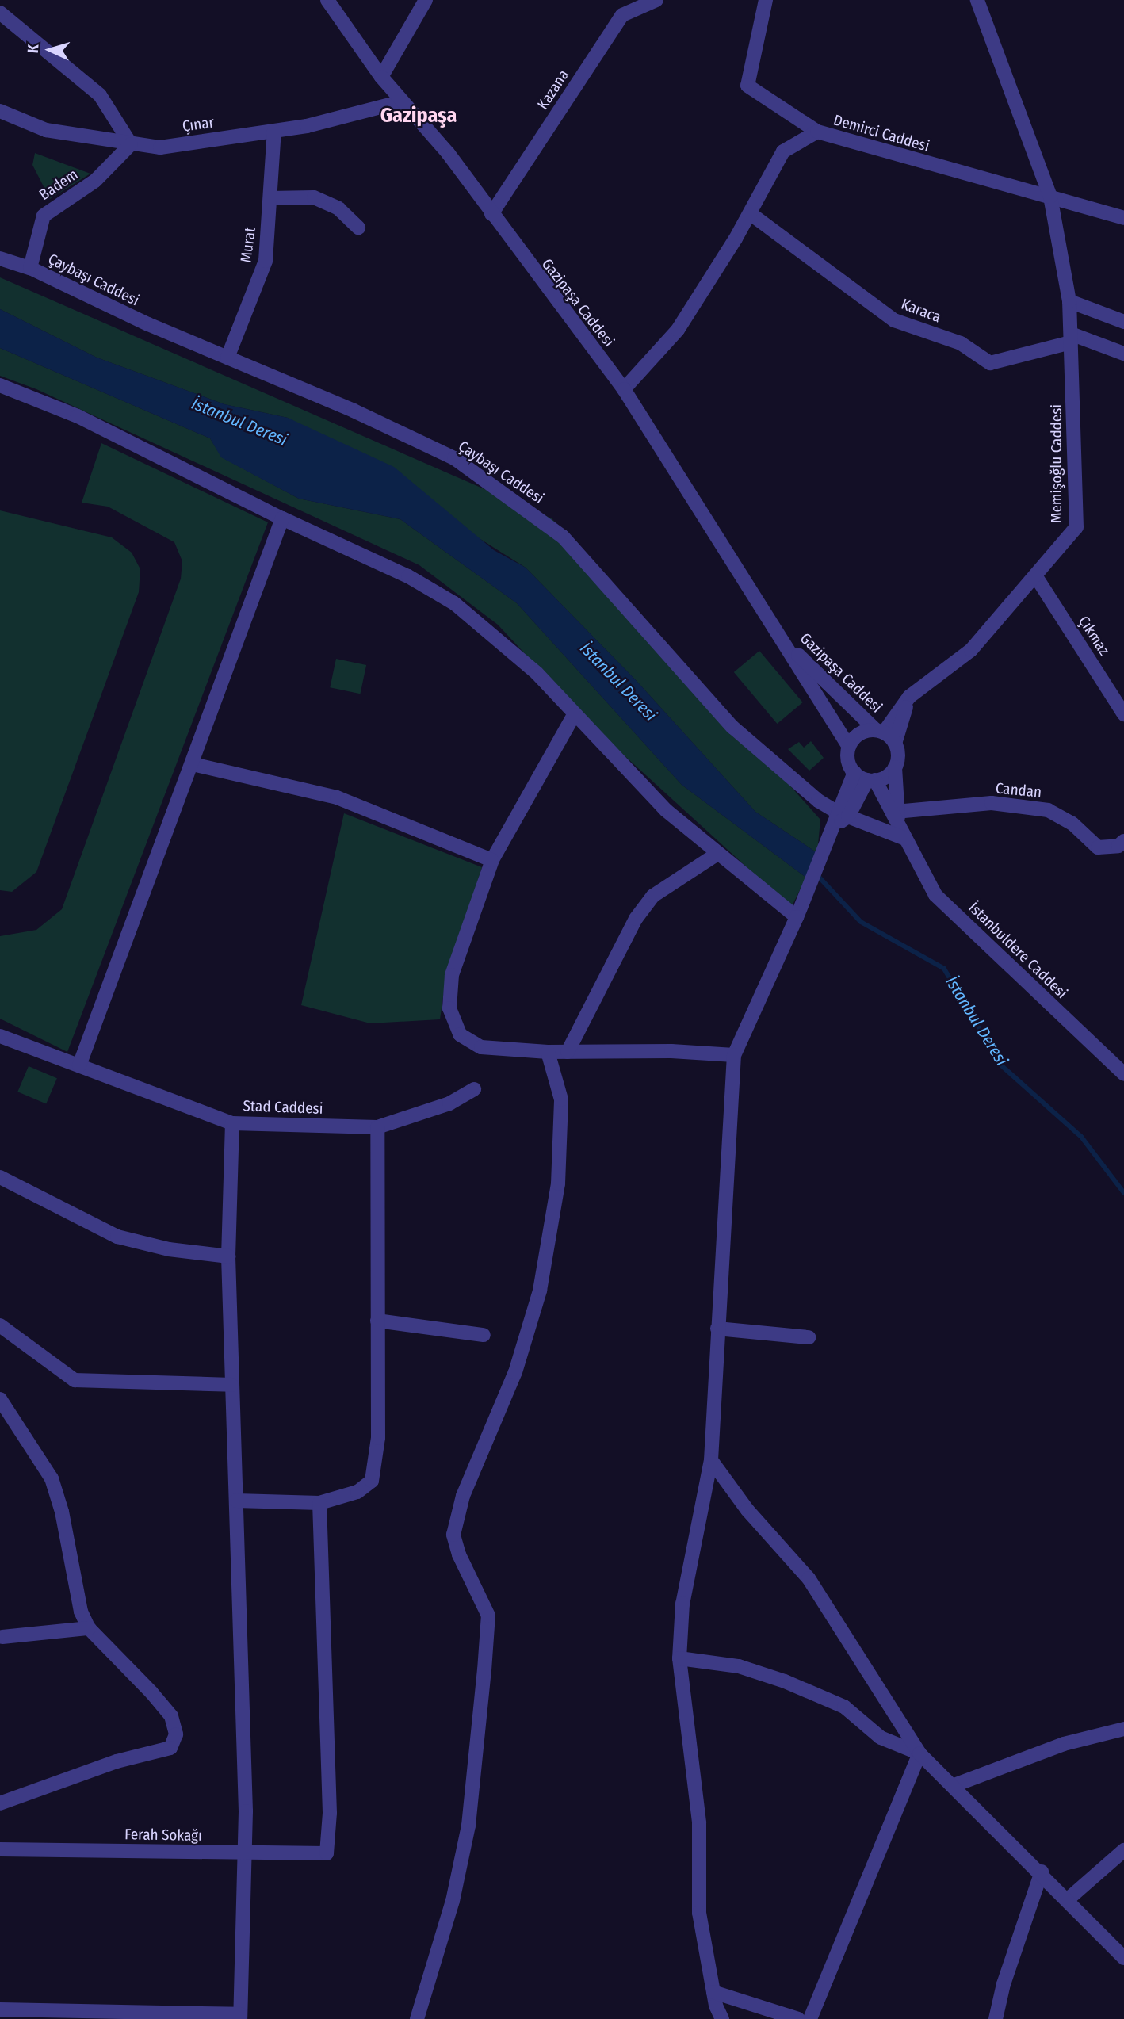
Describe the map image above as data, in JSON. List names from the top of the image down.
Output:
{
  "streets": {
    "street": [
      "Kazana",
      "Çınar",
      "Demirci Caddesi",
      "Badem",
      "Murat",
      "Çaybaşı Caddesi",
      "Gazipaşa Caddesi",
      "Karaca",
      "Memişoğlu Caddesi",
      "Çıkmaz",
      "Candan",
      "İstanbuldere Caddesi",
      "Stad Caddesi",
      "Ferah Sokağı"
    ]
  },
  "crossings": [
    ["Kazana", "Gazipaşa Caddesi"],
    ["Çınar", "Badem"],
    ["Çınar", "Murat"],
    ["Çınar", "Gazipaşa Caddesi"],
    ["Demirci Caddesi", "Gazipaşa Caddesi"],
    ["Demirci Caddesi", "Karaca"],
    ["Demirci Caddesi", "Memişoğlu Caddesi"],
    ["Badem", "Çaybaşı Caddesi"],
    ["Murat", "Çaybaşı Caddesi"],
    ["Gazipaşa Caddesi", "Memişoğlu Caddesi"],
    ["Gazipaşa Caddesi", "İstanbuldere Caddesi"],
    ["Karaca", "Memişoğlu Caddesi"],
    ["Memişoğlu Caddesi", "Çıkmaz"],
    ["Memişoğlu Caddesi", "İstanbuldere Caddesi"],
    ["Candan", "İstanbuldere Caddesi"]
  ],
  "districts": ["Gazipaşa"],
  "water": ["İstanbul Deresi"],
  "north": "left"
}
